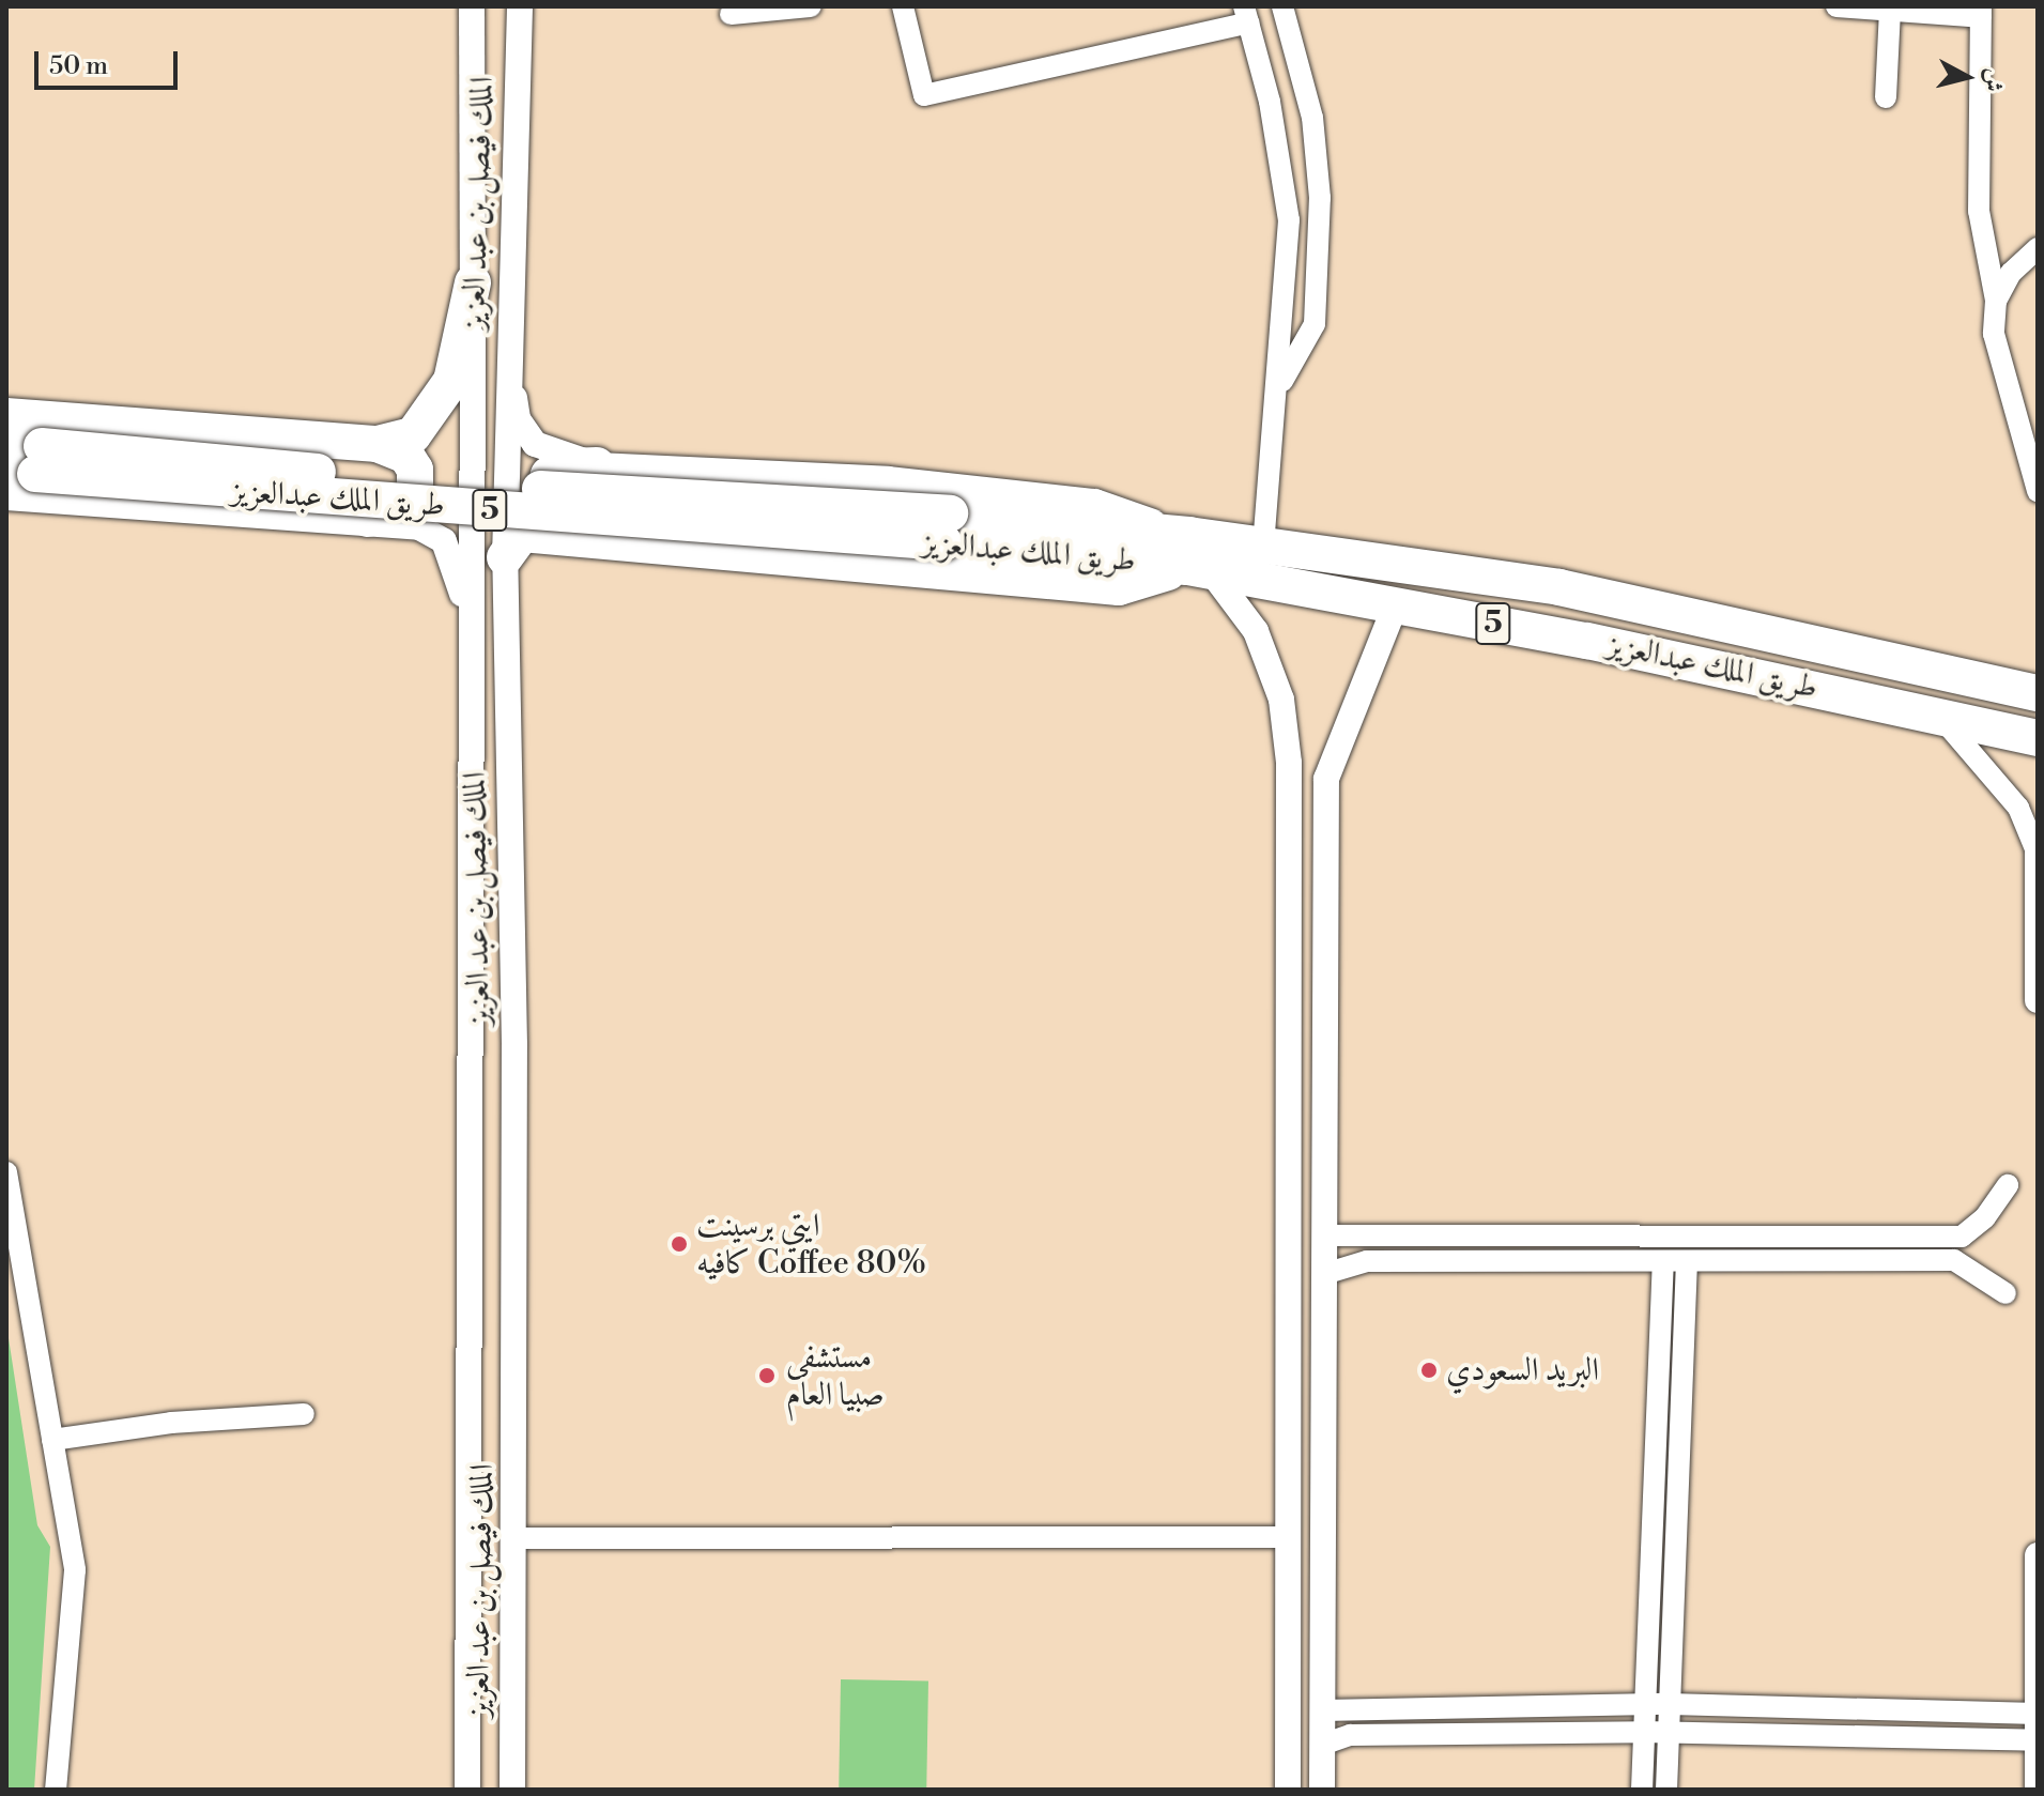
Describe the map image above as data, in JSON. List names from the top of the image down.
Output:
{
  "streets": {
    "highway": ["طريق الملك عبدالعزيز", "5"],
    "street": ["الملك فيصل بن عبد العزيز"]
  },
  "places": ["ايتي برسينت كافيه Coffee 80%", "البريد السعودي", "مستشفى صبيا العام"],
  "scale_bar": "50 m",
  "north": "right"
}
